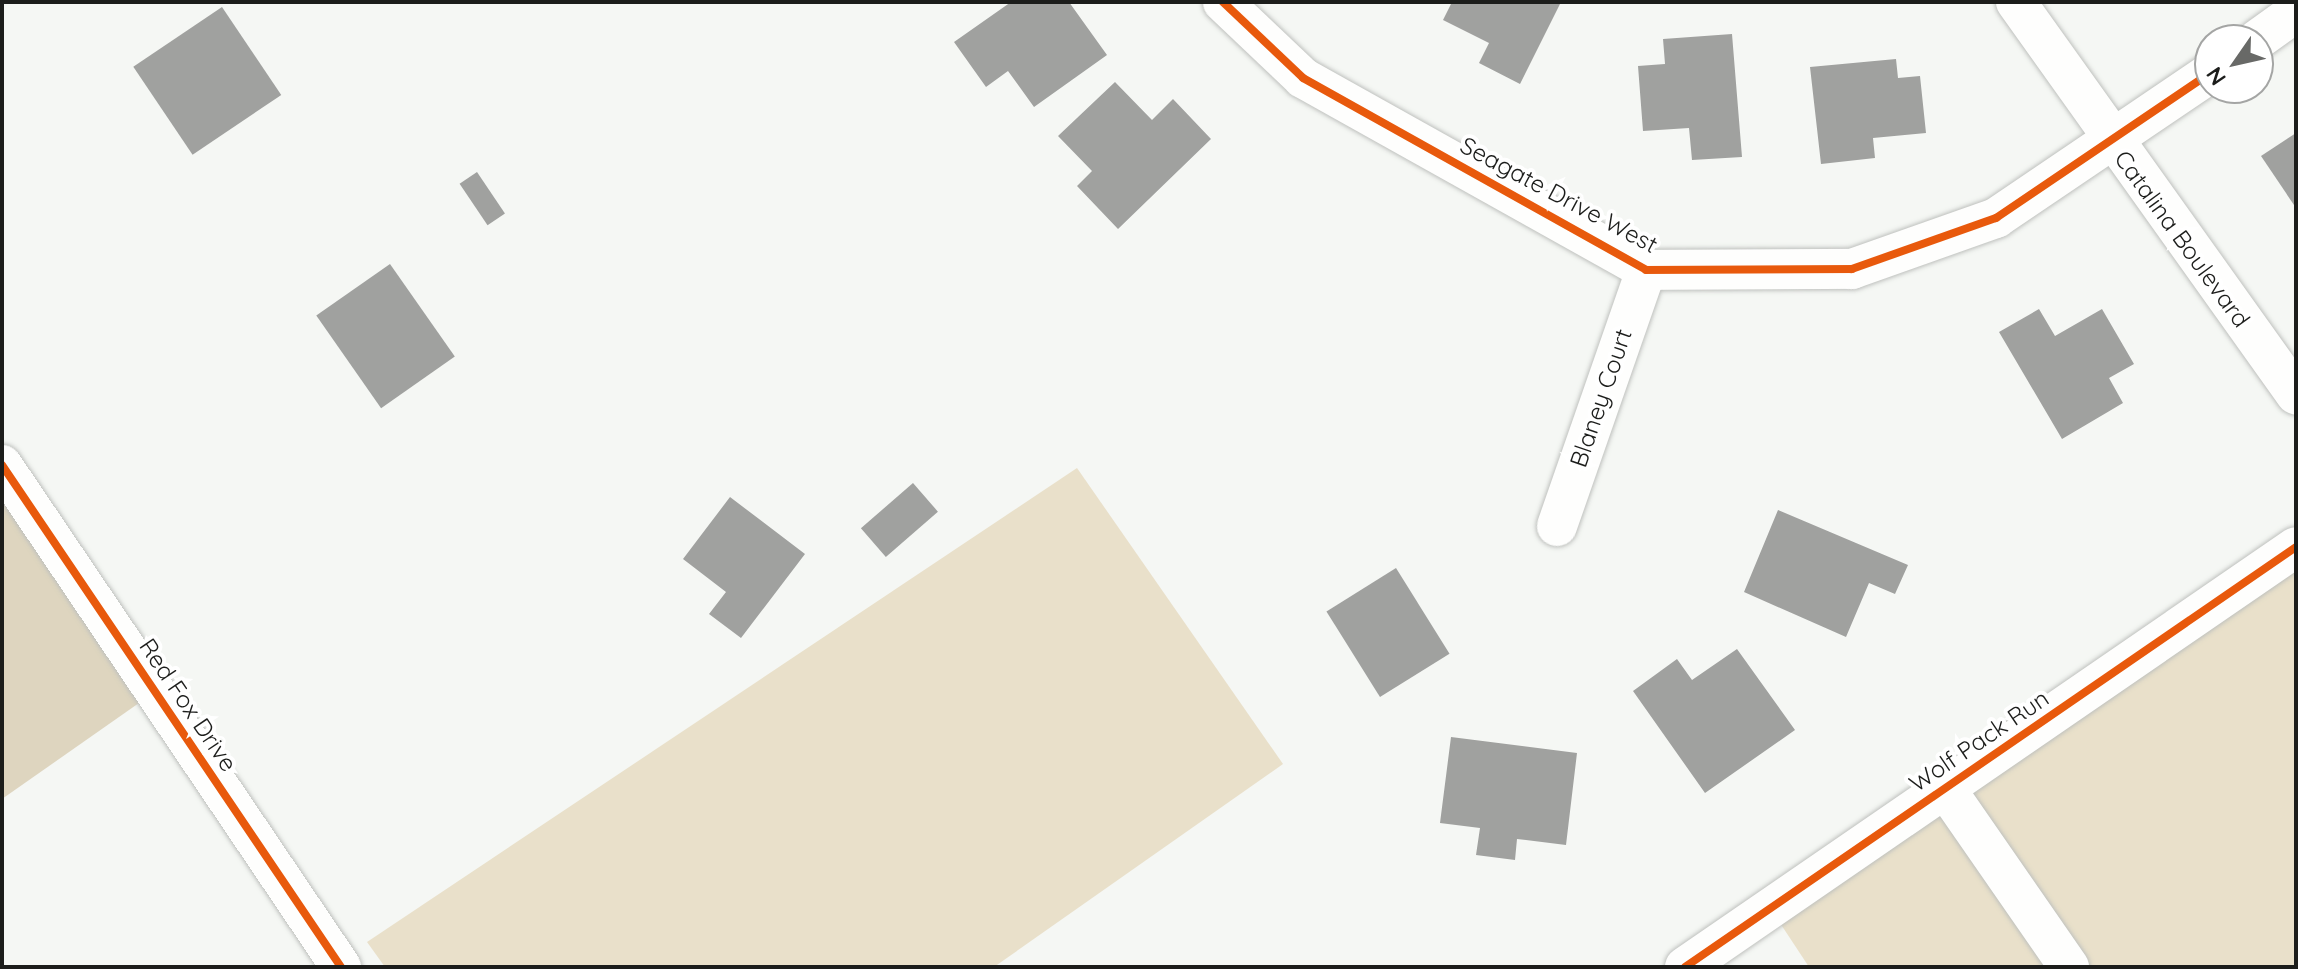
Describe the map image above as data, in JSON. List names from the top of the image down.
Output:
{
  "streets": {
    "street": [
      "Seagate Drive West",
      "Catalina Boulevard",
      "Blaney Court",
      "Red Fox Drive",
      "Wolf Pack Run"
    ]
  },
  "crossings": [
    ["Seagate Drive West", "Catalina Boulevard"],
    ["Seagate Drive West", "Blaney Court"]
  ],
  "north": "bottom left"
}
